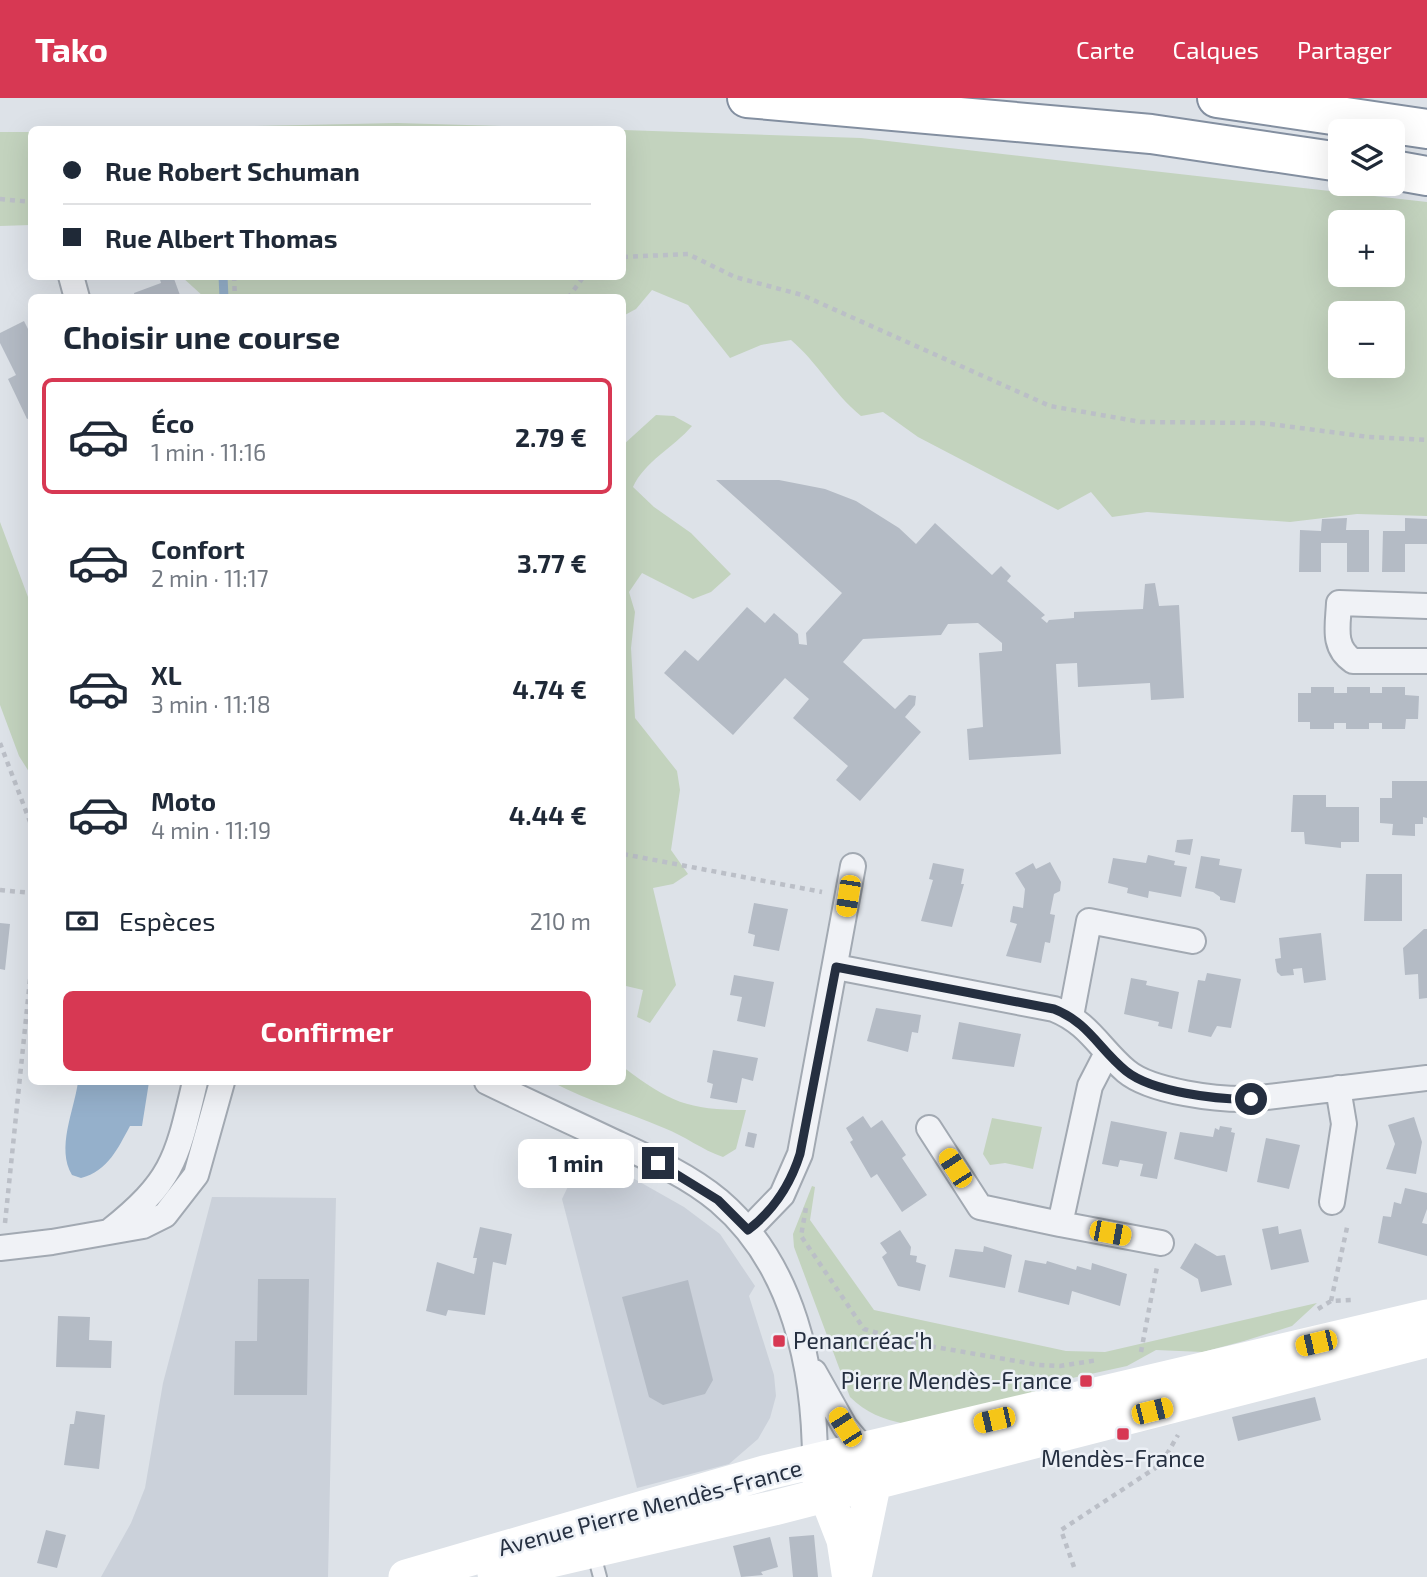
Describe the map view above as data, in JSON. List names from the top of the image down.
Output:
{
  "streets": {
    "street": ["Avenue Pierre Mendès-France"]
  },
  "places": {
    "transit": ["Penancréac'h", "Pierre Mendès-France", "Mendès-France"]
  },
  "page": {
    "header": "Tako",
    "nav": ["Carte", "Calques", "Partager"],
    "map_buttons": ["+", "−"],
    "banner": ["Rue Robert Schuman", "Rue Albert Thomas"],
    "heading": "Choisir une course",
    "list": [
      {
        "name": "Éco",
        "note": "1 min · 11:16",
        "value": "2.79 €"
      },
      {
        "name": "Confort",
        "note": "2 min · 11:17",
        "value": "3.77 €"
      },
      {
        "name": "XL",
        "note": "3 min · 11:18",
        "value": "4.74 €"
      },
      {
        "name": "Moto",
        "note": "4 min · 11:19",
        "value": "4.44 €"
      }
    ],
    "pay": ["Espèces", "210 m"],
    "buttons": "Confirmer",
    "bubble": "1 min"
  }
}
